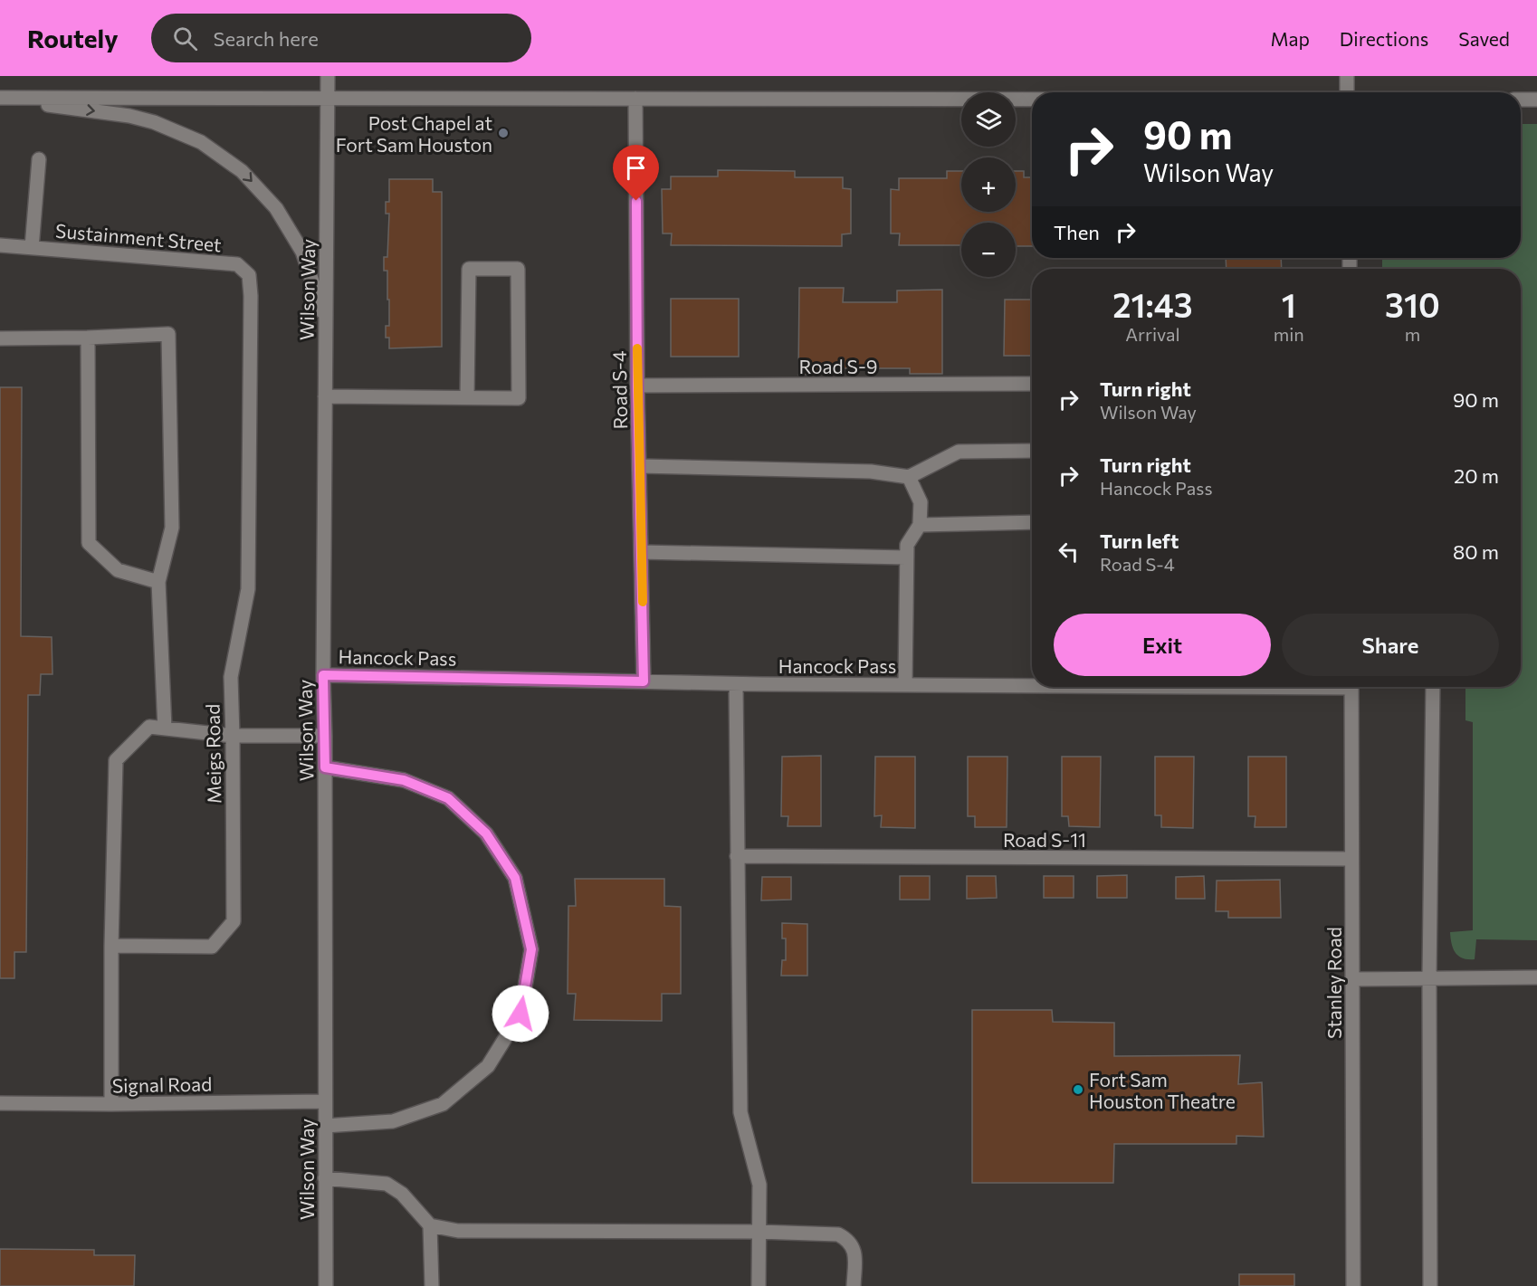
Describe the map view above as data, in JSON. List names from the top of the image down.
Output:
{
  "streets": {
    "street": [
      "Sustainment Street",
      "Wilson Way",
      "Road S-9",
      "Road S-4",
      "Hancock Pass",
      "Meigs Road",
      "Road S-11",
      "Stanley Road",
      "Signal Road"
    ]
  },
  "crossings": [
    ["Sustainment Street", "Meigs Road"],
    ["Wilson Way", "Hancock Pass"],
    ["Wilson Way", "Signal Road"],
    ["Road S-9", "Road S-4"],
    ["Road S-4", "Hancock Pass"],
    ["Road S-11", "Stanley Road"]
  ],
  "places": ["Post Chapel at Fort Sam Houston", "Fort Sam Houston Theatre"],
  "page": {
    "header": "Routely",
    "search": "Search here",
    "nav": ["Map", "Directions", "Saved"],
    "map_buttons": ["+", "−"],
    "turn": ["90 m", "Wilson Way"],
    "then": "Then",
    "eta": [
      "21:43",
      "Arrival",
      "1",
      "min",
      "310",
      "m"
    ],
    "list": [
      {
        "name": "Turn right",
        "note": "Wilson Way",
        "value": "90 m"
      },
      {
        "name": "Turn right",
        "note": "Hancock Pass",
        "value": "20 m"
      },
      {
        "name": "Turn left",
        "note": "Road S-4",
        "value": "80 m"
      }
    ],
    "buttons": ["Exit", "Share"]
  }
}
